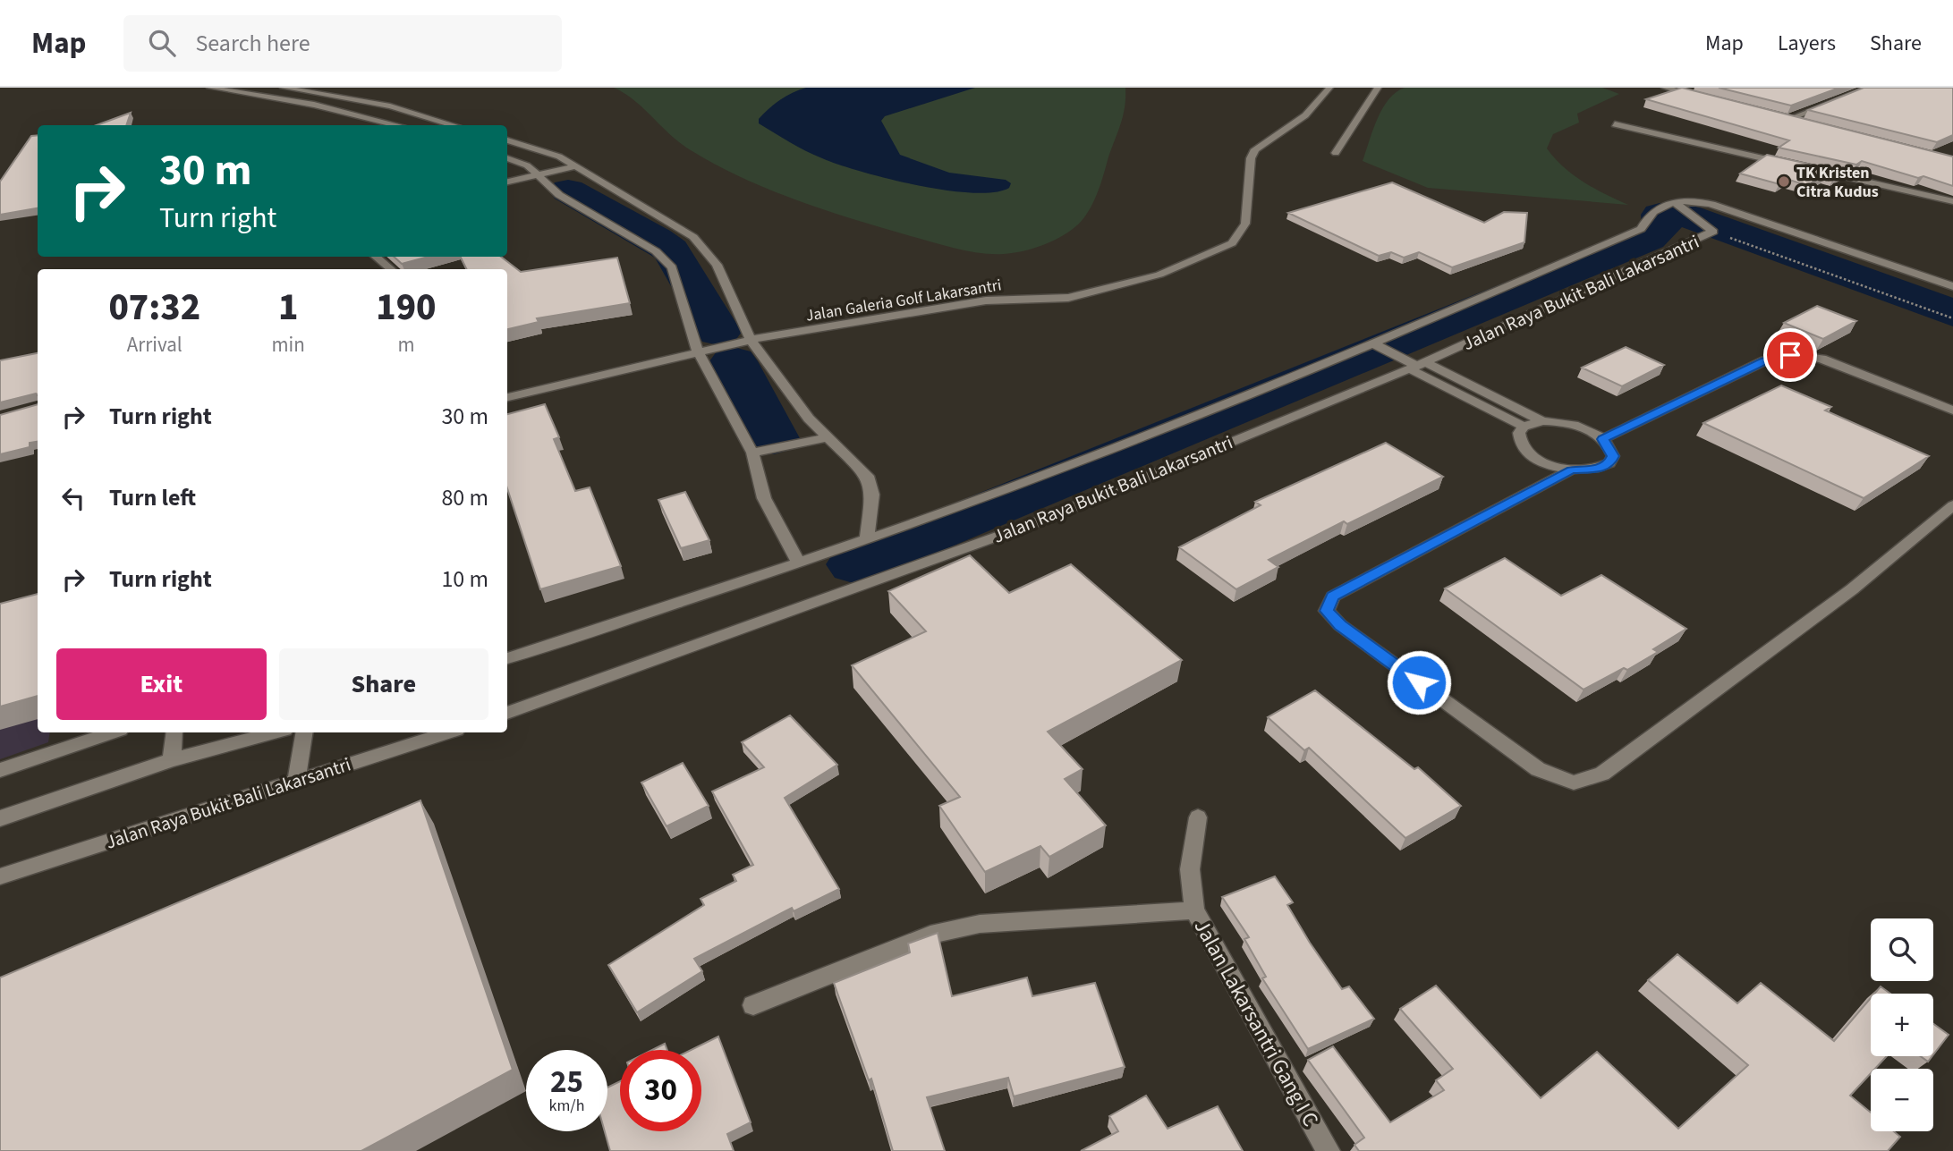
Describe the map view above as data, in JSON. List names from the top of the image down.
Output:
{
  "streets": {
    "street": ["Jalan Raya Bukit Bali Lakarsantri", "Jalan Galeria Golf Lakarsantri", "Jalan Lakarsantri Gang I C"]
  },
  "places": ["TK Kristen Citra Kudus"],
  "page": {
    "header": "Map",
    "search": "Search here",
    "nav": ["Map", "Layers", "Share"],
    "turn": ["30 m", "Turn right"],
    "eta": [
      "07:32",
      "Arrival",
      "1",
      "min",
      "190",
      "m"
    ],
    "list": [
      {
        "name": "Turn right",
        "value": "30 m"
      },
      {
        "name": "Turn left",
        "value": "80 m"
      },
      {
        "name": "Turn right",
        "value": "10 m"
      }
    ],
    "buttons": ["Exit", "Share"],
    "map_buttons": ["+", "−"],
    "speed": "25 km/h",
    "limit": "30"
  }
}
